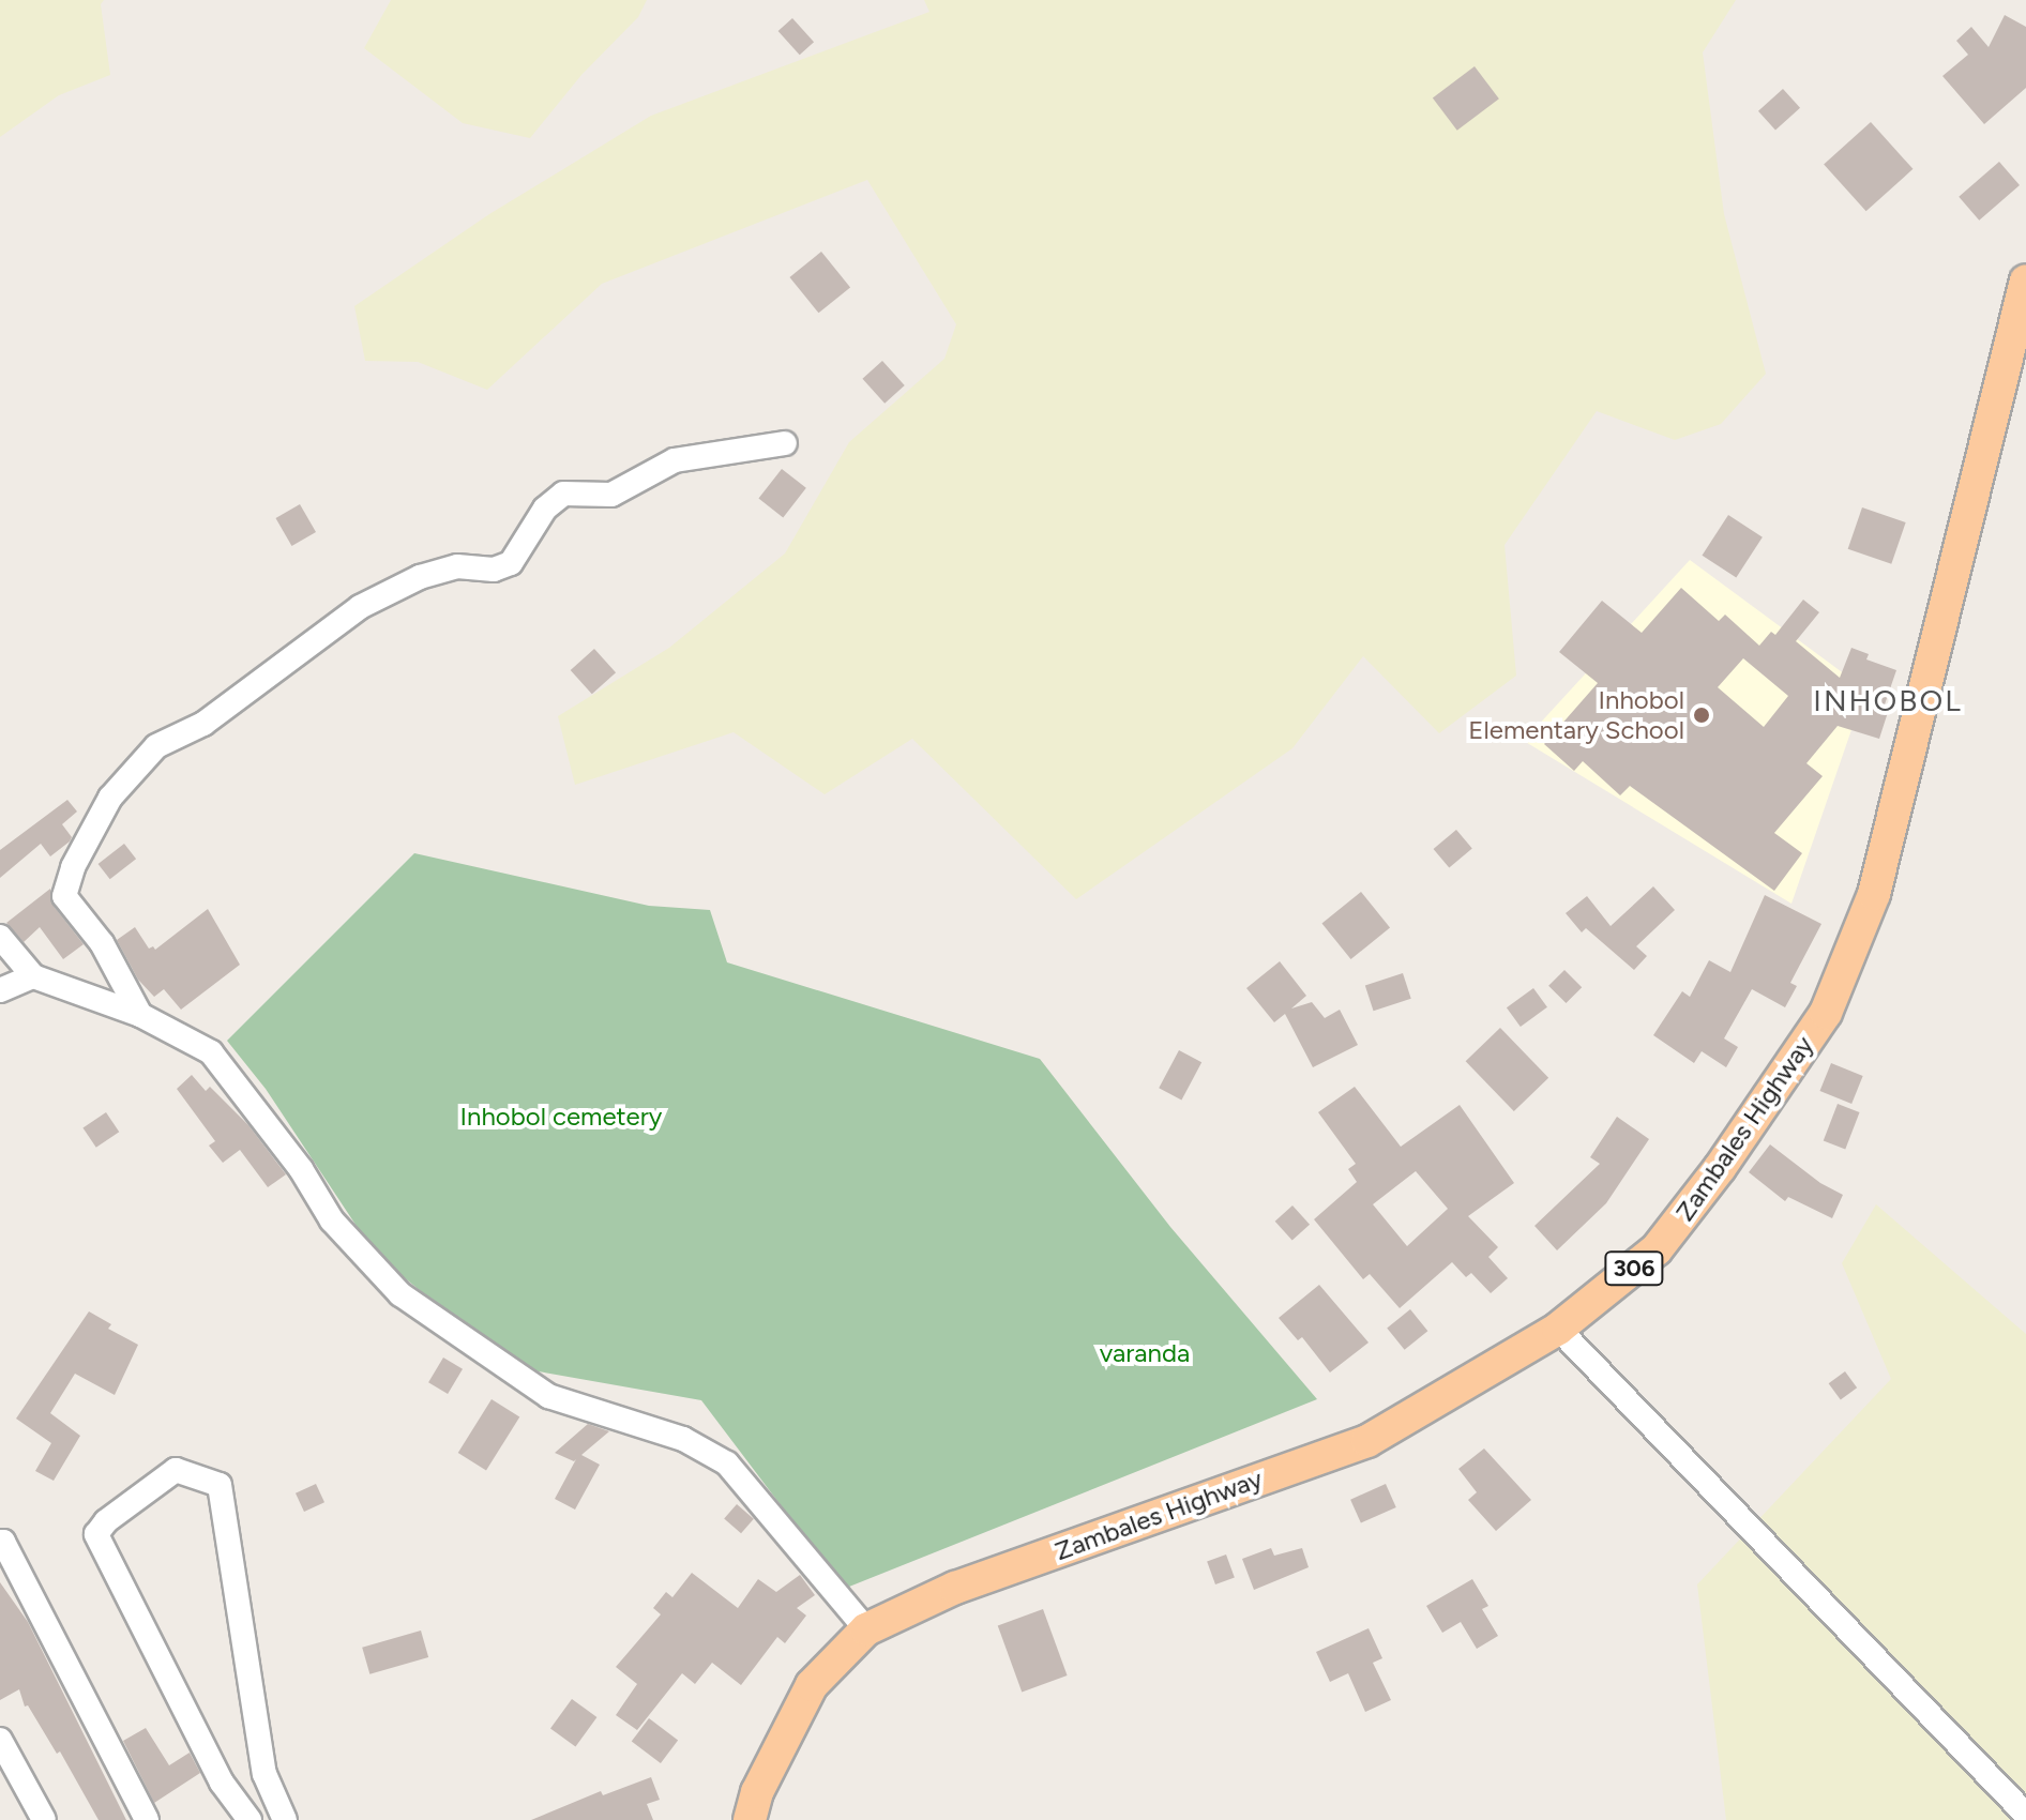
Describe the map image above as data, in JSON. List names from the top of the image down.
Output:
{
  "streets": {
    "main road": ["Zambales Highway", "306"]
  },
  "districts": ["INHOBOL"],
  "parks": ["Inhobol cemetery", "varanda"],
  "places": ["Inhobol Elementary School"]
}
